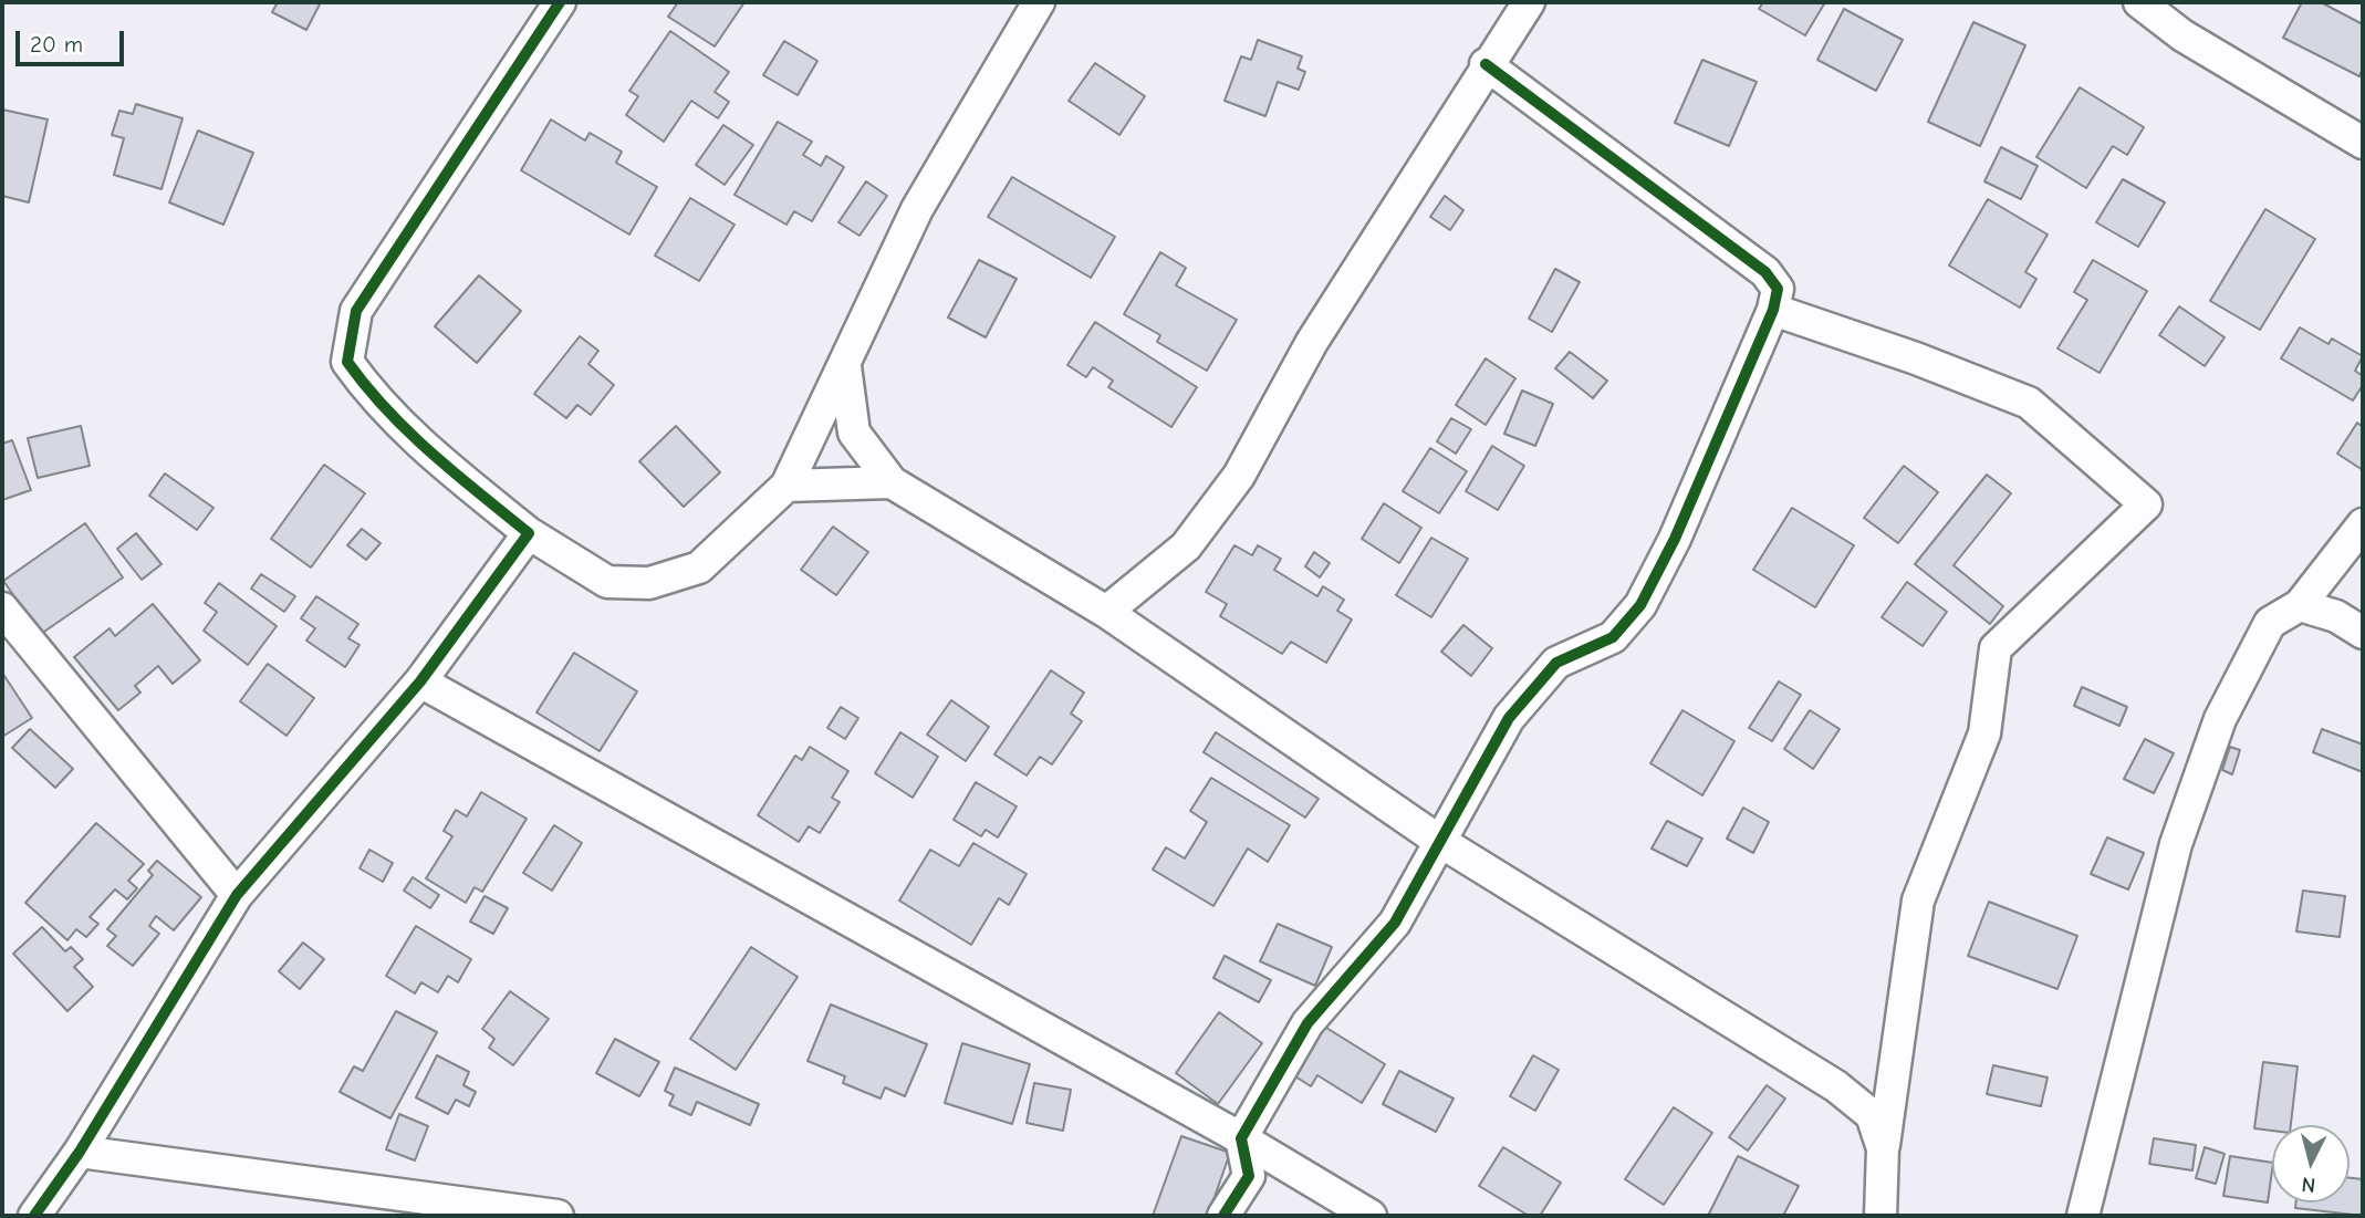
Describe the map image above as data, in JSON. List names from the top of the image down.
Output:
{
  "scale_bar": "20 m",
  "north": "bottom"
}
